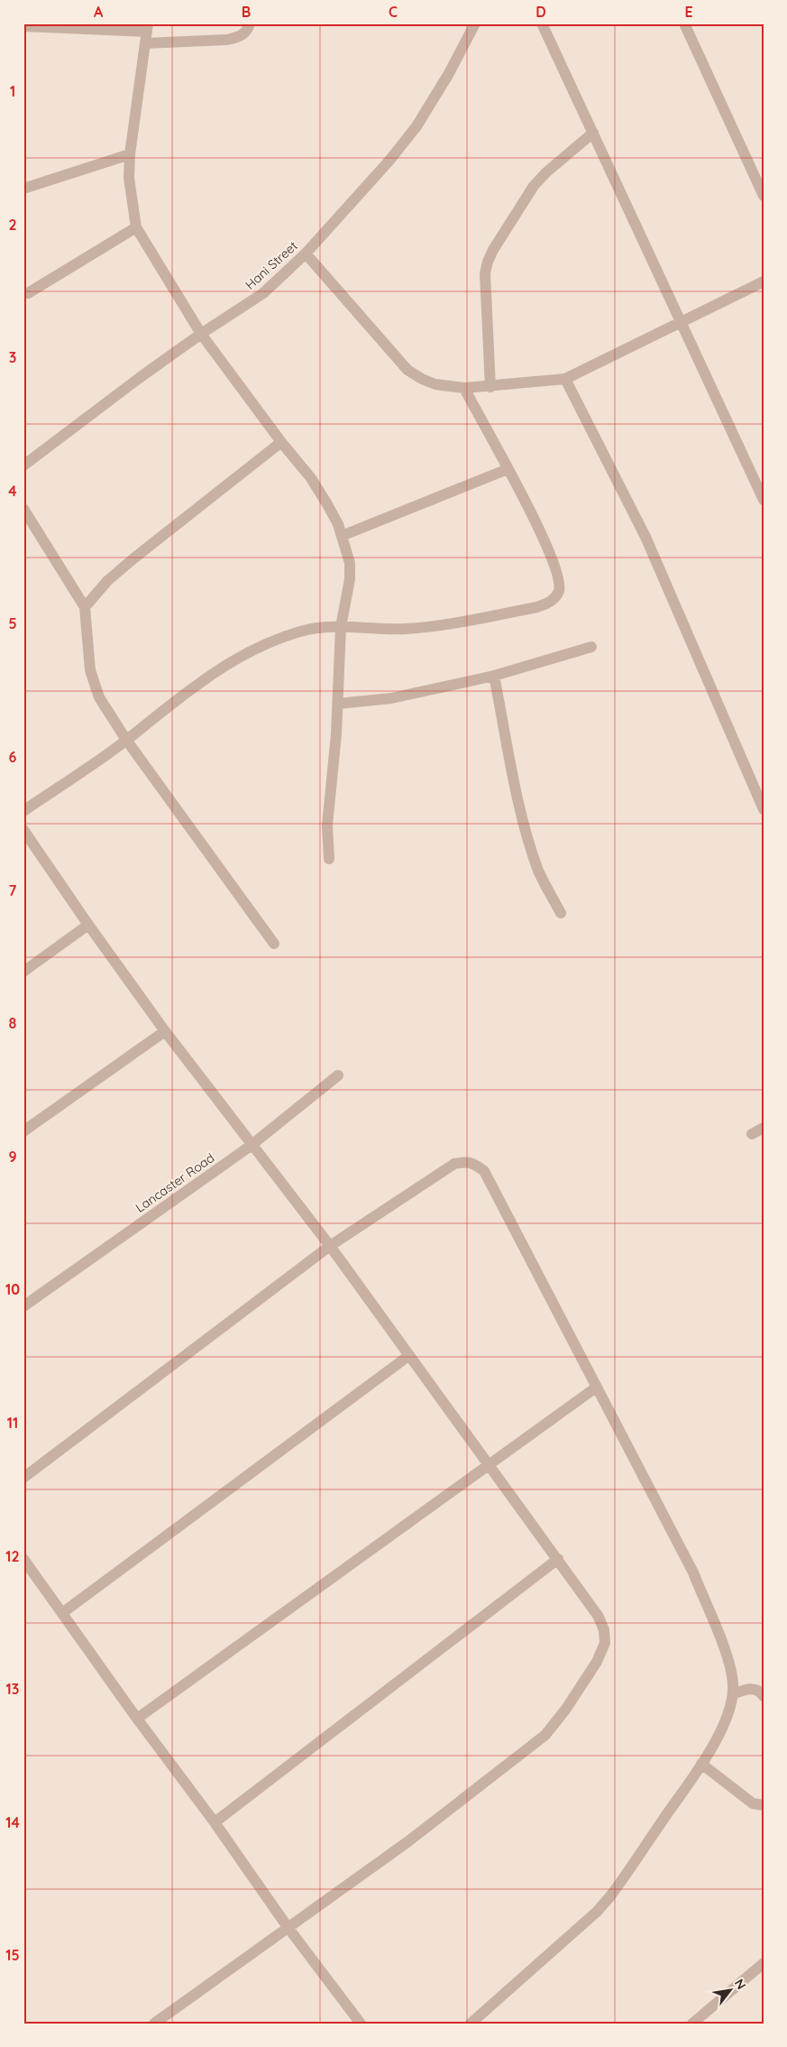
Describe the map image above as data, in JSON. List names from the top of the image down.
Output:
{
  "streets": {
    "street": ["Hani Street", "Lancaster Road"]
  },
  "north": "top right",
  "grid": {
    "columns": [
      "A",
      "B",
      "C",
      "D",
      "E"
    ],
    "rows": [
      "1",
      "2",
      "3",
      "4",
      "5",
      "6",
      "7",
      "8",
      "9",
      "10",
      "11",
      "12",
      "13",
      "14",
      "15"
    ]
  }
}
